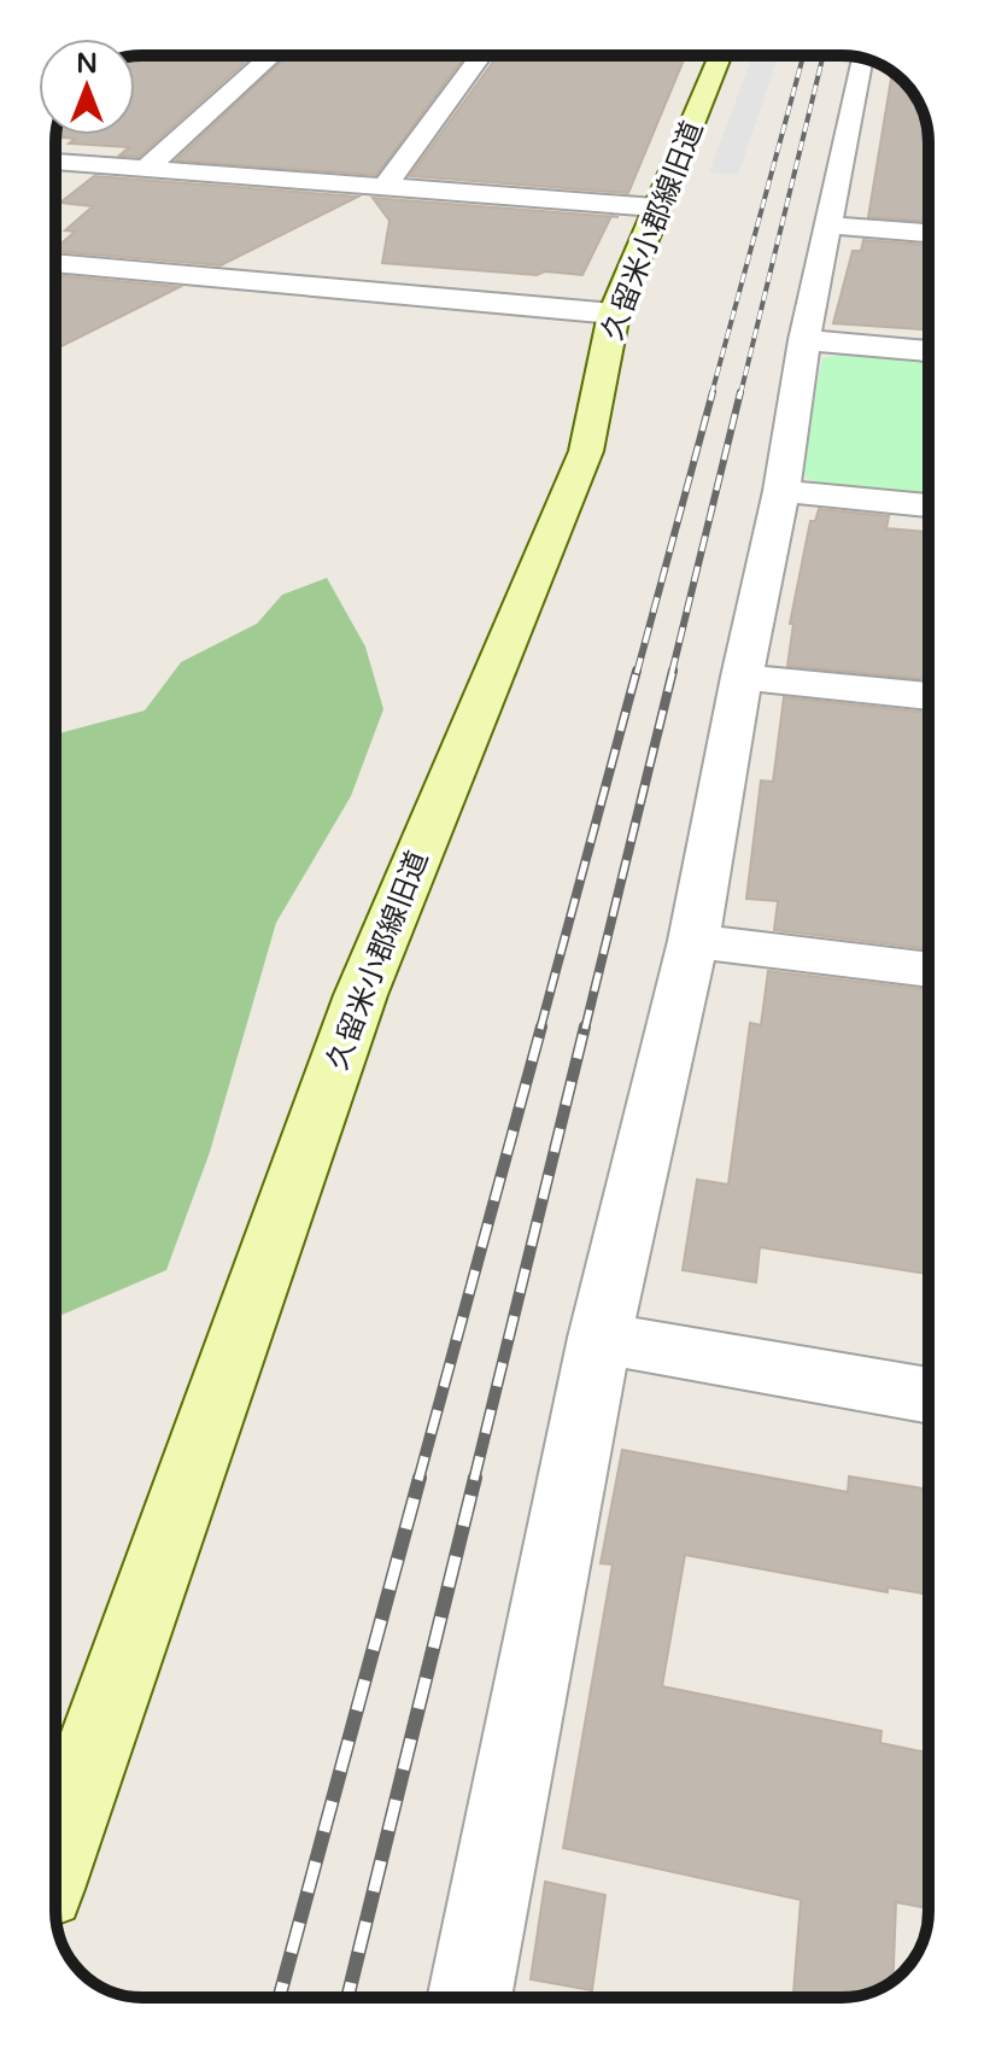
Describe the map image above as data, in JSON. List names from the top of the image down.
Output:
{
  "streets": {
    "street": ["久留米小郡線旧道"]
  },
  "north": "top"
}
